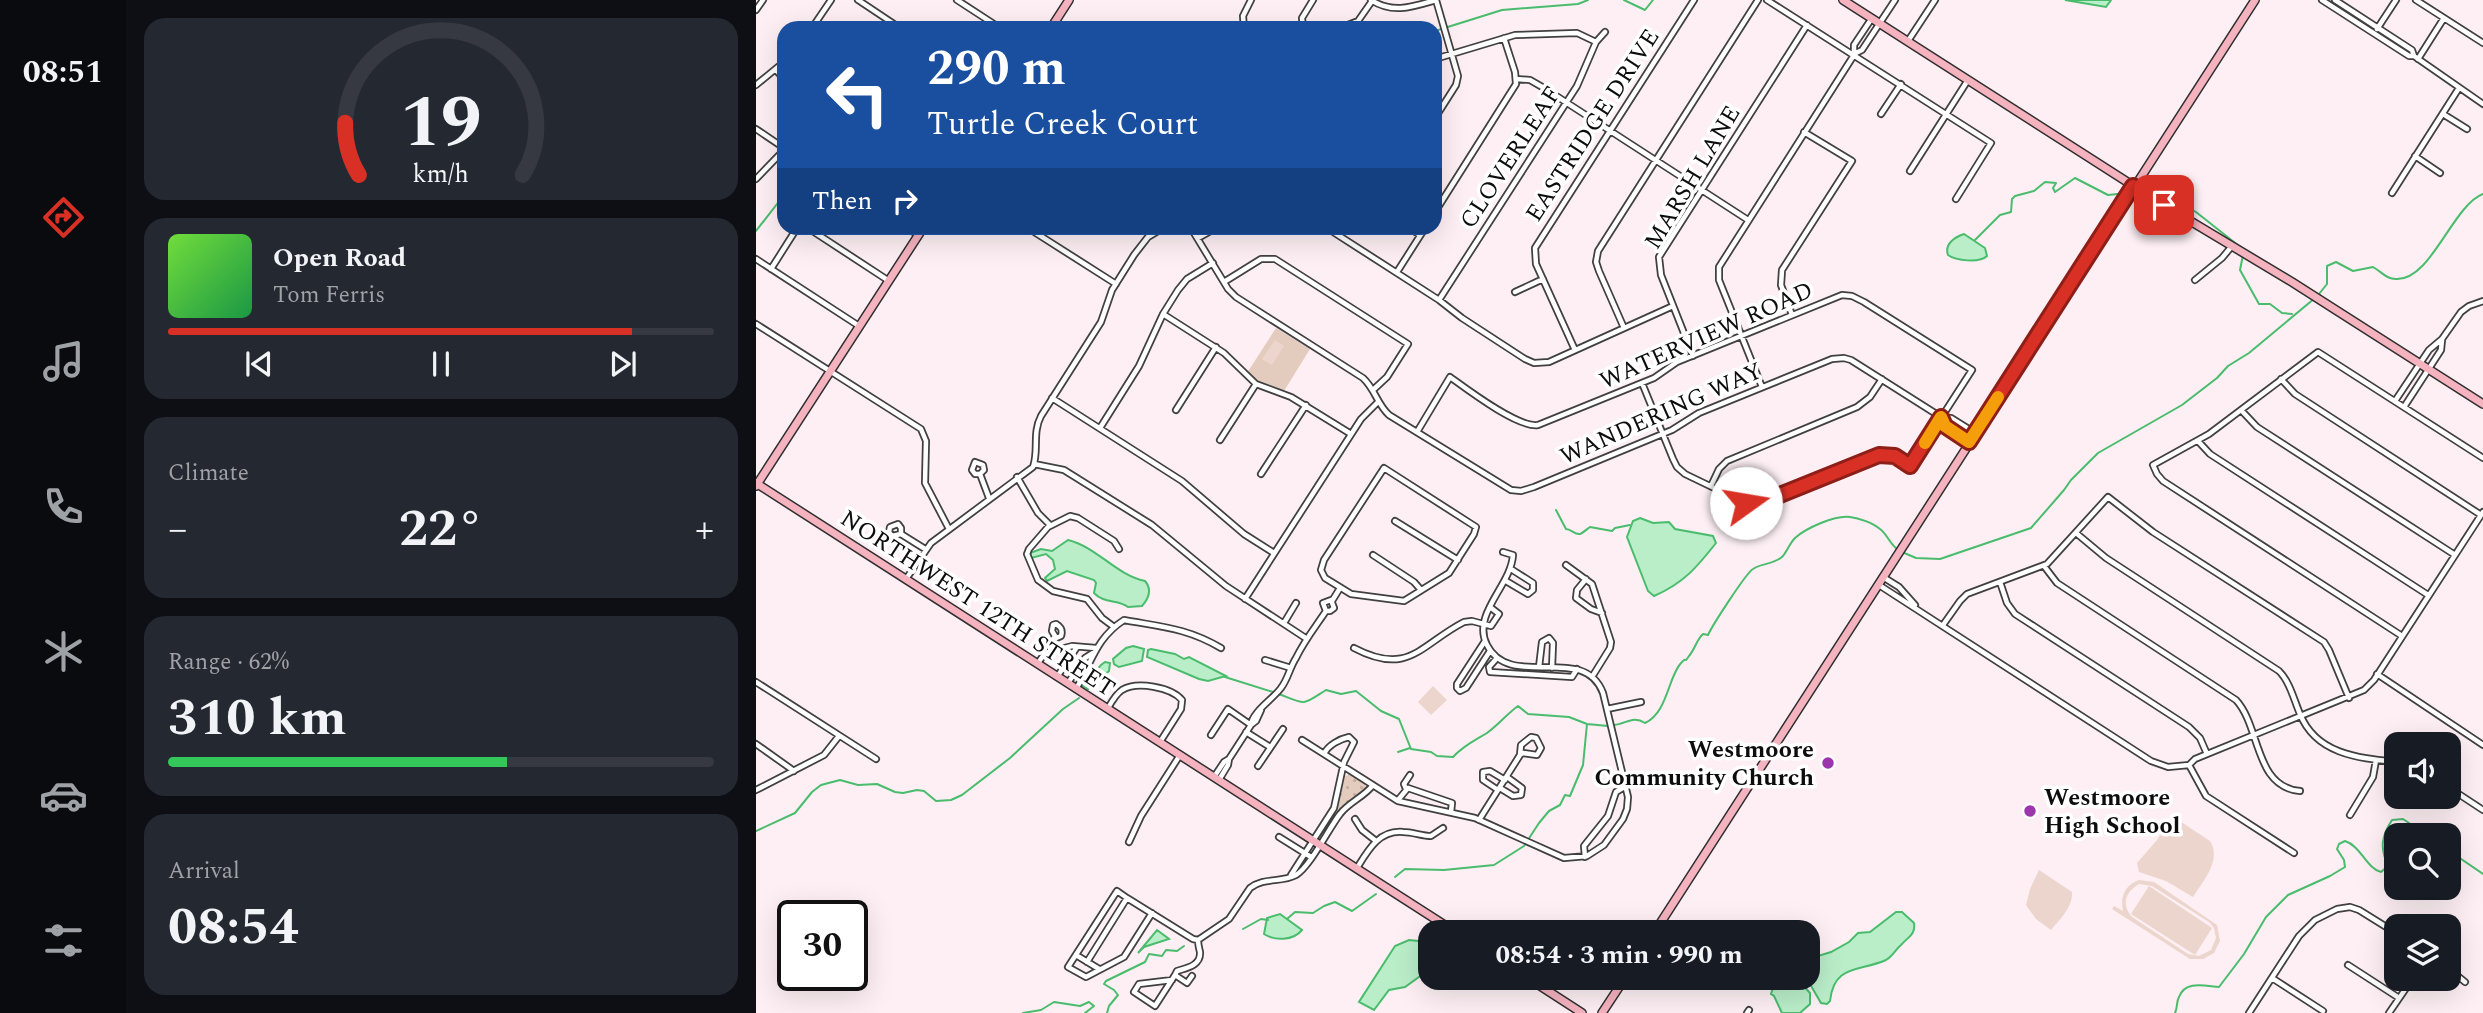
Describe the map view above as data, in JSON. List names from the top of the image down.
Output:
{
  "streets": {
    "main road": ["NORTHWEST 12TH STREET"],
    "street": [
      "EASTRIDGE DRIVE",
      "CLOVERLEAF",
      "MARSH LANE",
      "WATERVIEW ROAD",
      "WANDERING WAY"
    ]
  },
  "crossings": [
    ["MARSH LANE", "WATERVIEW ROAD"],
    ["WATERVIEW ROAD", "WANDERING WAY"]
  ],
  "places": ["Westmoore Community Church", "Westmoore High School"],
  "page": {
    "tabs": "08:51",
    "turn": ["290 m", "Turtle Creek Court"],
    "then": "Then",
    "song": ["Open Road", "Tom Ferris"],
    "tile": [
      "Climate",
      ["Range · 62%", "310 km"],
      ["Arrival", "08:54"]
    ],
    "heat": ["−", "22°", "+"],
    "limit": "30",
    "trip": "08:54 · 3 min · 990 m",
    "gauge": ["19", "km/h"]
  }
}
